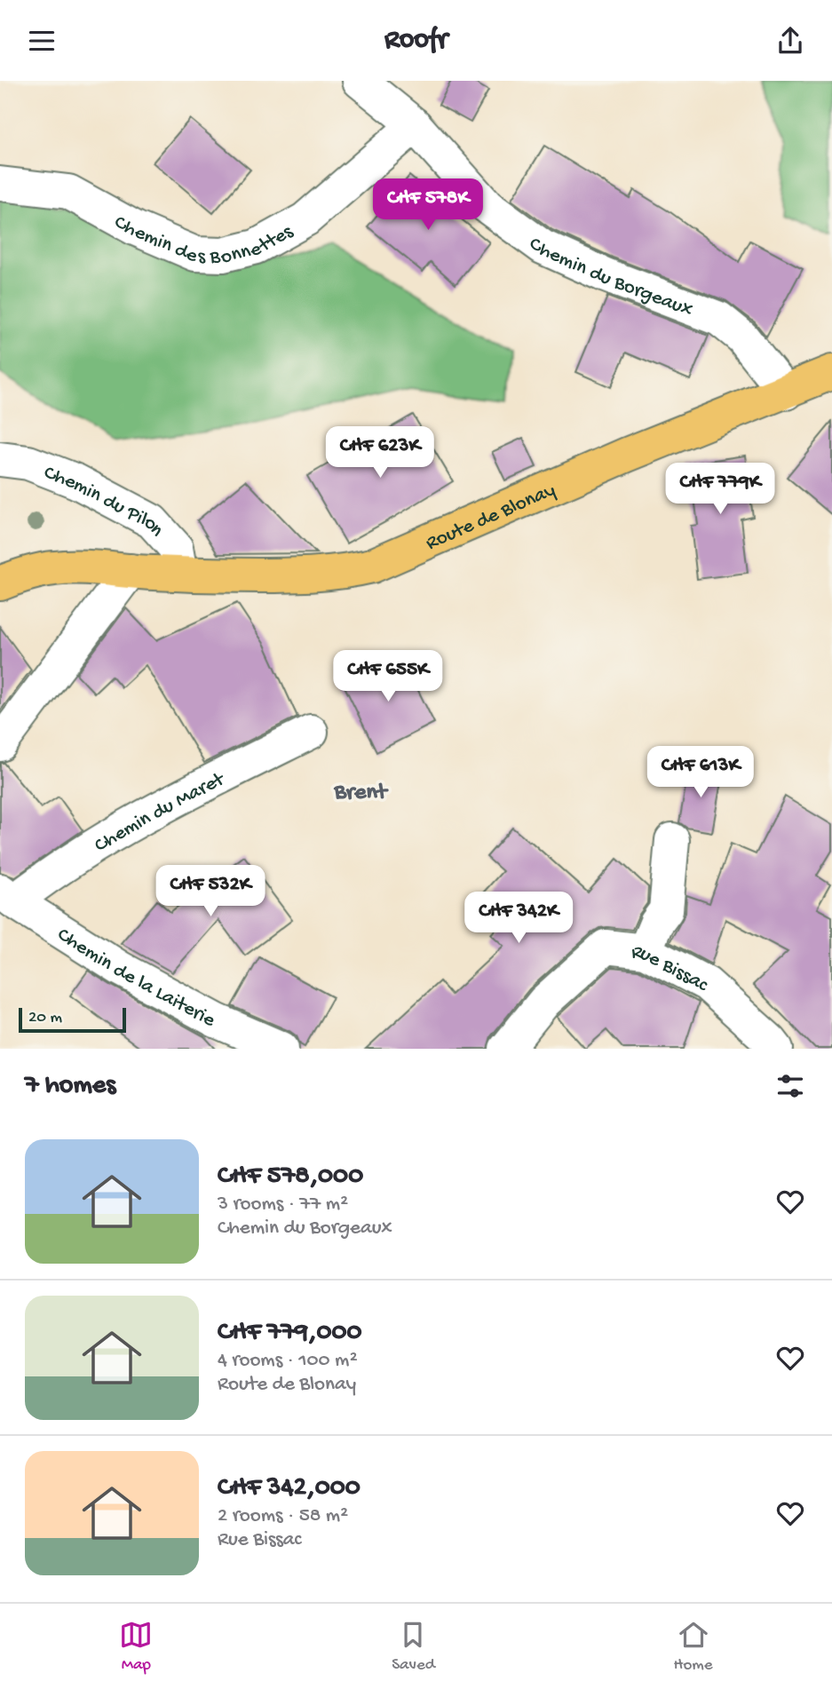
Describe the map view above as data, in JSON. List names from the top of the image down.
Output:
{
  "streets": {
    "main road": ["Route de Blonay"],
    "street": [
      "Chemin des Bonnettes",
      "Chemin du Borgeaux",
      "Chemin du Pilon",
      "Chemin du Maret",
      "Rue Bissac",
      "Chemin de la Laiterie"
    ]
  },
  "crossings": [
    ["Chemin des Bonnettes", "Chemin du Borgeaux"],
    ["Chemin du Borgeaux", "Route de Blonay"],
    ["Chemin du Pilon", "Route de Blonay"],
    ["Chemin du Maret", "Chemin de la Laiterie"]
  ],
  "districts": ["Brent"],
  "scale_bar": "20 m",
  "page": {
    "header": "Roofr",
    "price": [
      "CHF 578K",
      "CHF 623K",
      "CHF 779K",
      "CHF 655K",
      "CHF 613K",
      "CHF 532K",
      "CHF 342K"
    ],
    "scale": "20 m",
    "heading": "7 homes",
    "list": [
      {
        "name": "CHF 578,000",
        "note": "3 rooms · 77 m² · Chemin du Borgeaux"
      },
      {
        "name": "CHF 779,000",
        "note": "4 rooms · 100 m² · Route de Blonay"
      },
      {
        "name": "CHF 342,000",
        "note": "2 rooms · 58 m² · Rue Bissac"
      }
    ],
    "tabs": ["Map", "Saved", "Home"]
  }
}
